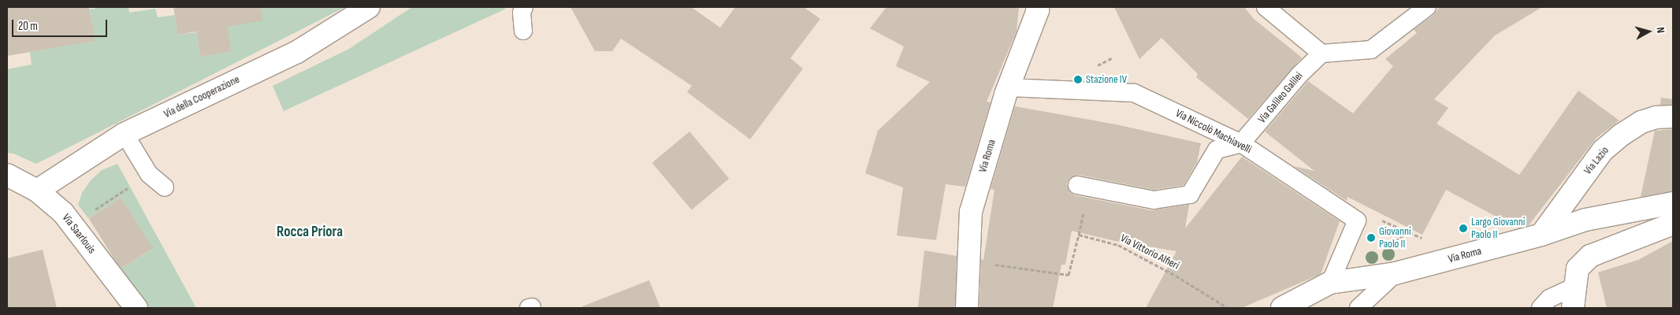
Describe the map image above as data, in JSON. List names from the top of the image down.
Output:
{
  "streets": {
    "street": [
      "Via della Cooperazione",
      "Via Roma",
      "Via Lazio",
      "Via Saarlouis"
    ],
    "lane": ["Via Galileo Galilei", "Via Niccolò Machiavelli"],
    "path": ["Via Vittorio Alfieri"]
  },
  "crossings": [
    ["Via della Cooperazione", "Via Saarlouis"],
    ["Via Galileo Galilei", "Via Niccolò Machiavelli"],
    ["Via Niccolò Machiavelli", "Via Roma"],
    ["Via Roma", "Via Lazio"],
    ["Via Roma", "Via Vittorio Alfieri"]
  ],
  "districts": ["Rocca Priora"],
  "places": ["Stazione IV", "Largo Giovanni Paolo II", "Giovanni Paolo II"],
  "scale_bar": "20 m",
  "north": "right"
}
